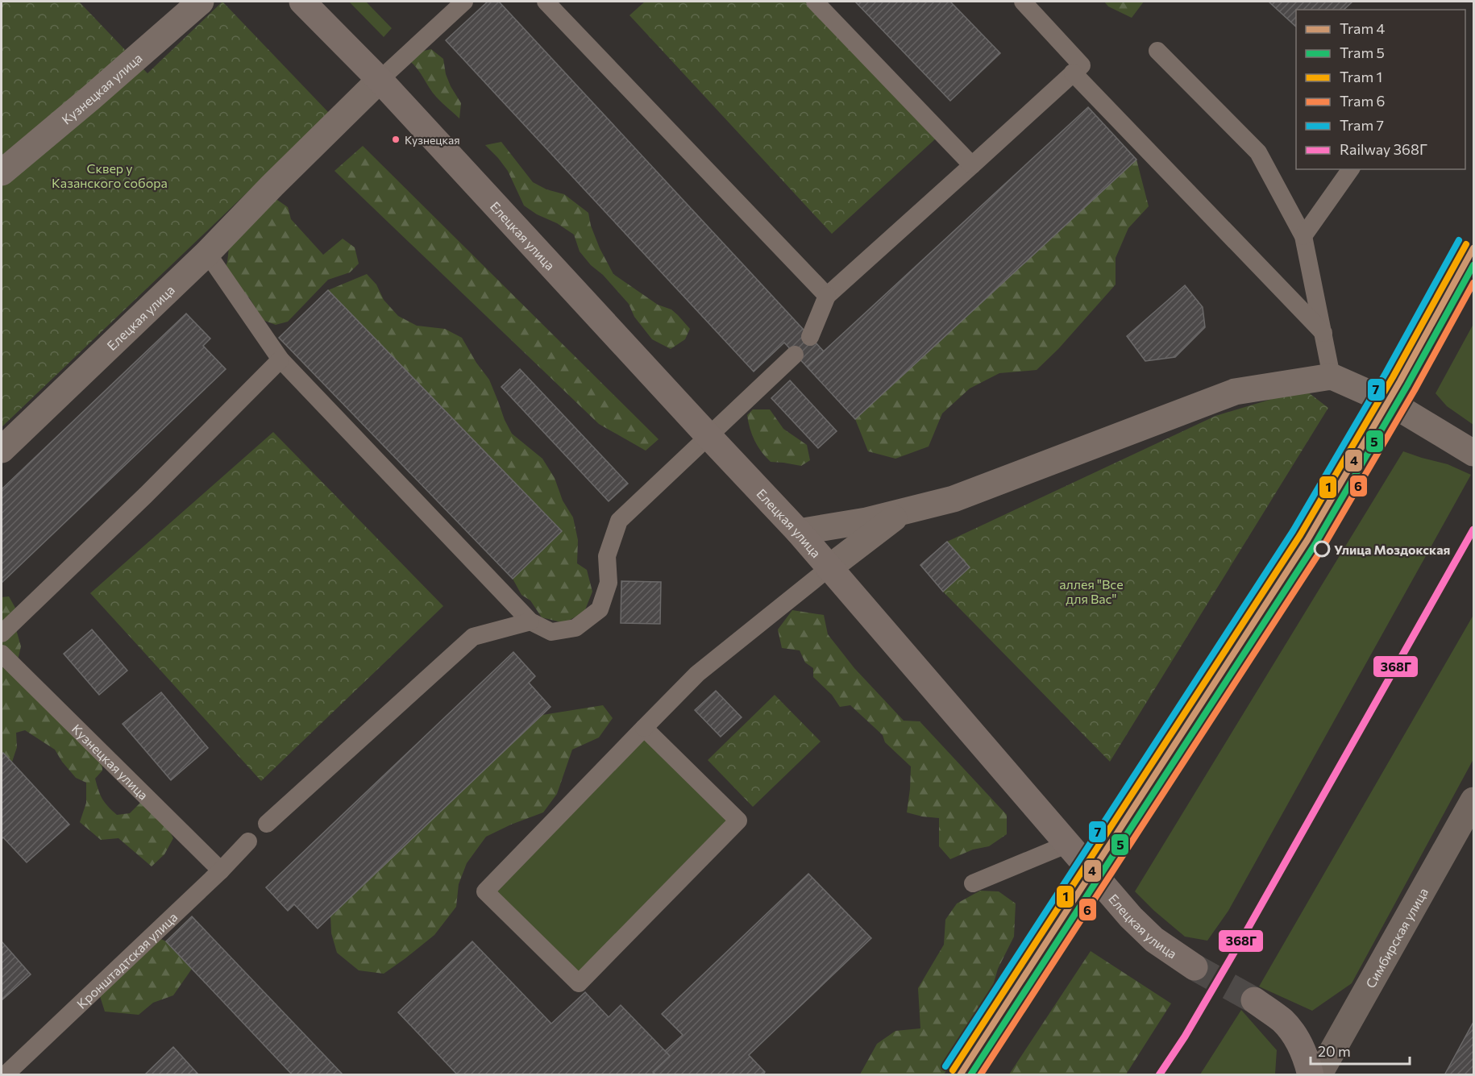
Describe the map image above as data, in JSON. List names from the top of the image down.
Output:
{
  "streets": {
    "main road": ["Елецкая улица", "Симбирская улица"],
    "street": ["Кузнецкая улица"],
    "lane": ["Кронштадтская улица"]
  },
  "crossings": [
    ["Кузнецкая улица", "Кронштадтская улица"]
  ],
  "parks": ["Сквер у Казанского собора", "аллея \"Все для Вас\""],
  "places": ["Кузнецкая", "Улица Моздокская"],
  "lines": [
    "tram line 7",
    "tram line 1",
    "tram line 4",
    "tram line 5",
    "tram line 6",
    "rail line 368Г"
  ],
  "legend": [
    "Tram 4",
    "Tram 5",
    "Tram 1",
    "Tram 6",
    "Tram 7",
    "Railway 368Г"
  ],
  "scale_bar": "20 m"
}
